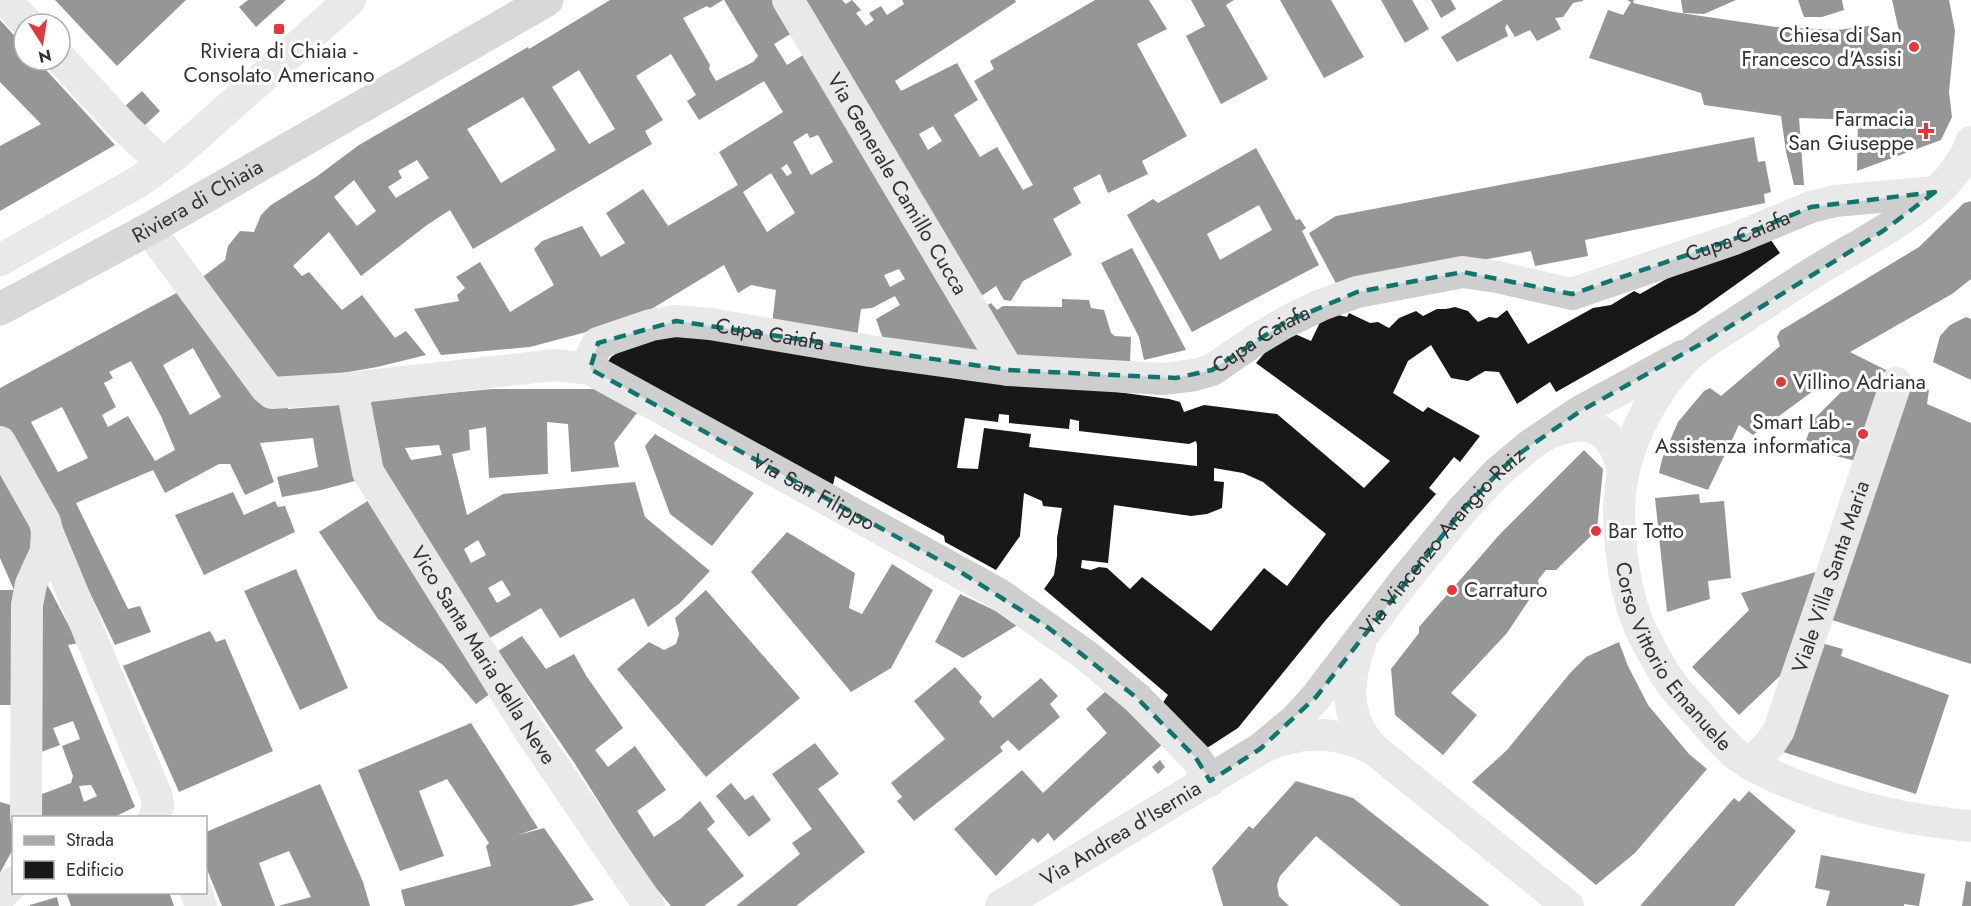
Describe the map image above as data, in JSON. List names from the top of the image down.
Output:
{
  "streets": {
    "main road": ["Riviera di Chiaia"],
    "street": [
      "Via Generale Camillo Cucca",
      "Cupa Caiafa",
      "Via San Filippo",
      "Via Vincenzo Arangio Ruiz",
      "Viale Villa Santa Maria",
      "Corso Vittorio Emanuele",
      "Vico Santa Maria della Neve",
      "Via Andrea d'Isernia"
    ]
  },
  "crossings": [
    ["Via Generale Camillo Cucca", "Cupa Caiafa"],
    ["Riviera di Chiaia", "Via San Filippo"],
    ["Cupa Caiafa", "Via San Filippo"],
    ["Cupa Caiafa", "Corso Vittorio Emanuele"],
    ["Via San Filippo", "Via Vincenzo Arangio Ruiz"],
    ["Via San Filippo", "Vico Santa Maria della Neve"],
    ["Via San Filippo", "Via Andrea d'Isernia"],
    ["Via Vincenzo Arangio Ruiz", "Corso Vittorio Emanuele"],
    ["Via Vincenzo Arangio Ruiz", "Via Andrea d'Isernia"],
    ["Viale Villa Santa Maria", "Corso Vittorio Emanuele"]
  ],
  "places": {
    "transit": ["Riviera di Chiaia - Consolato Americano"],
    "other": [
      "Chiesa di San Francesco d'Assisi",
      "Villino Adriana",
      "Smart Lab - Assistenza informatica",
      "Bar Totto",
      "Carraturo"
    ],
    "health": ["Farmacia San Giuseppe"]
  },
  "legend": ["Strada", "Edificio"],
  "north": "bottom"
}
